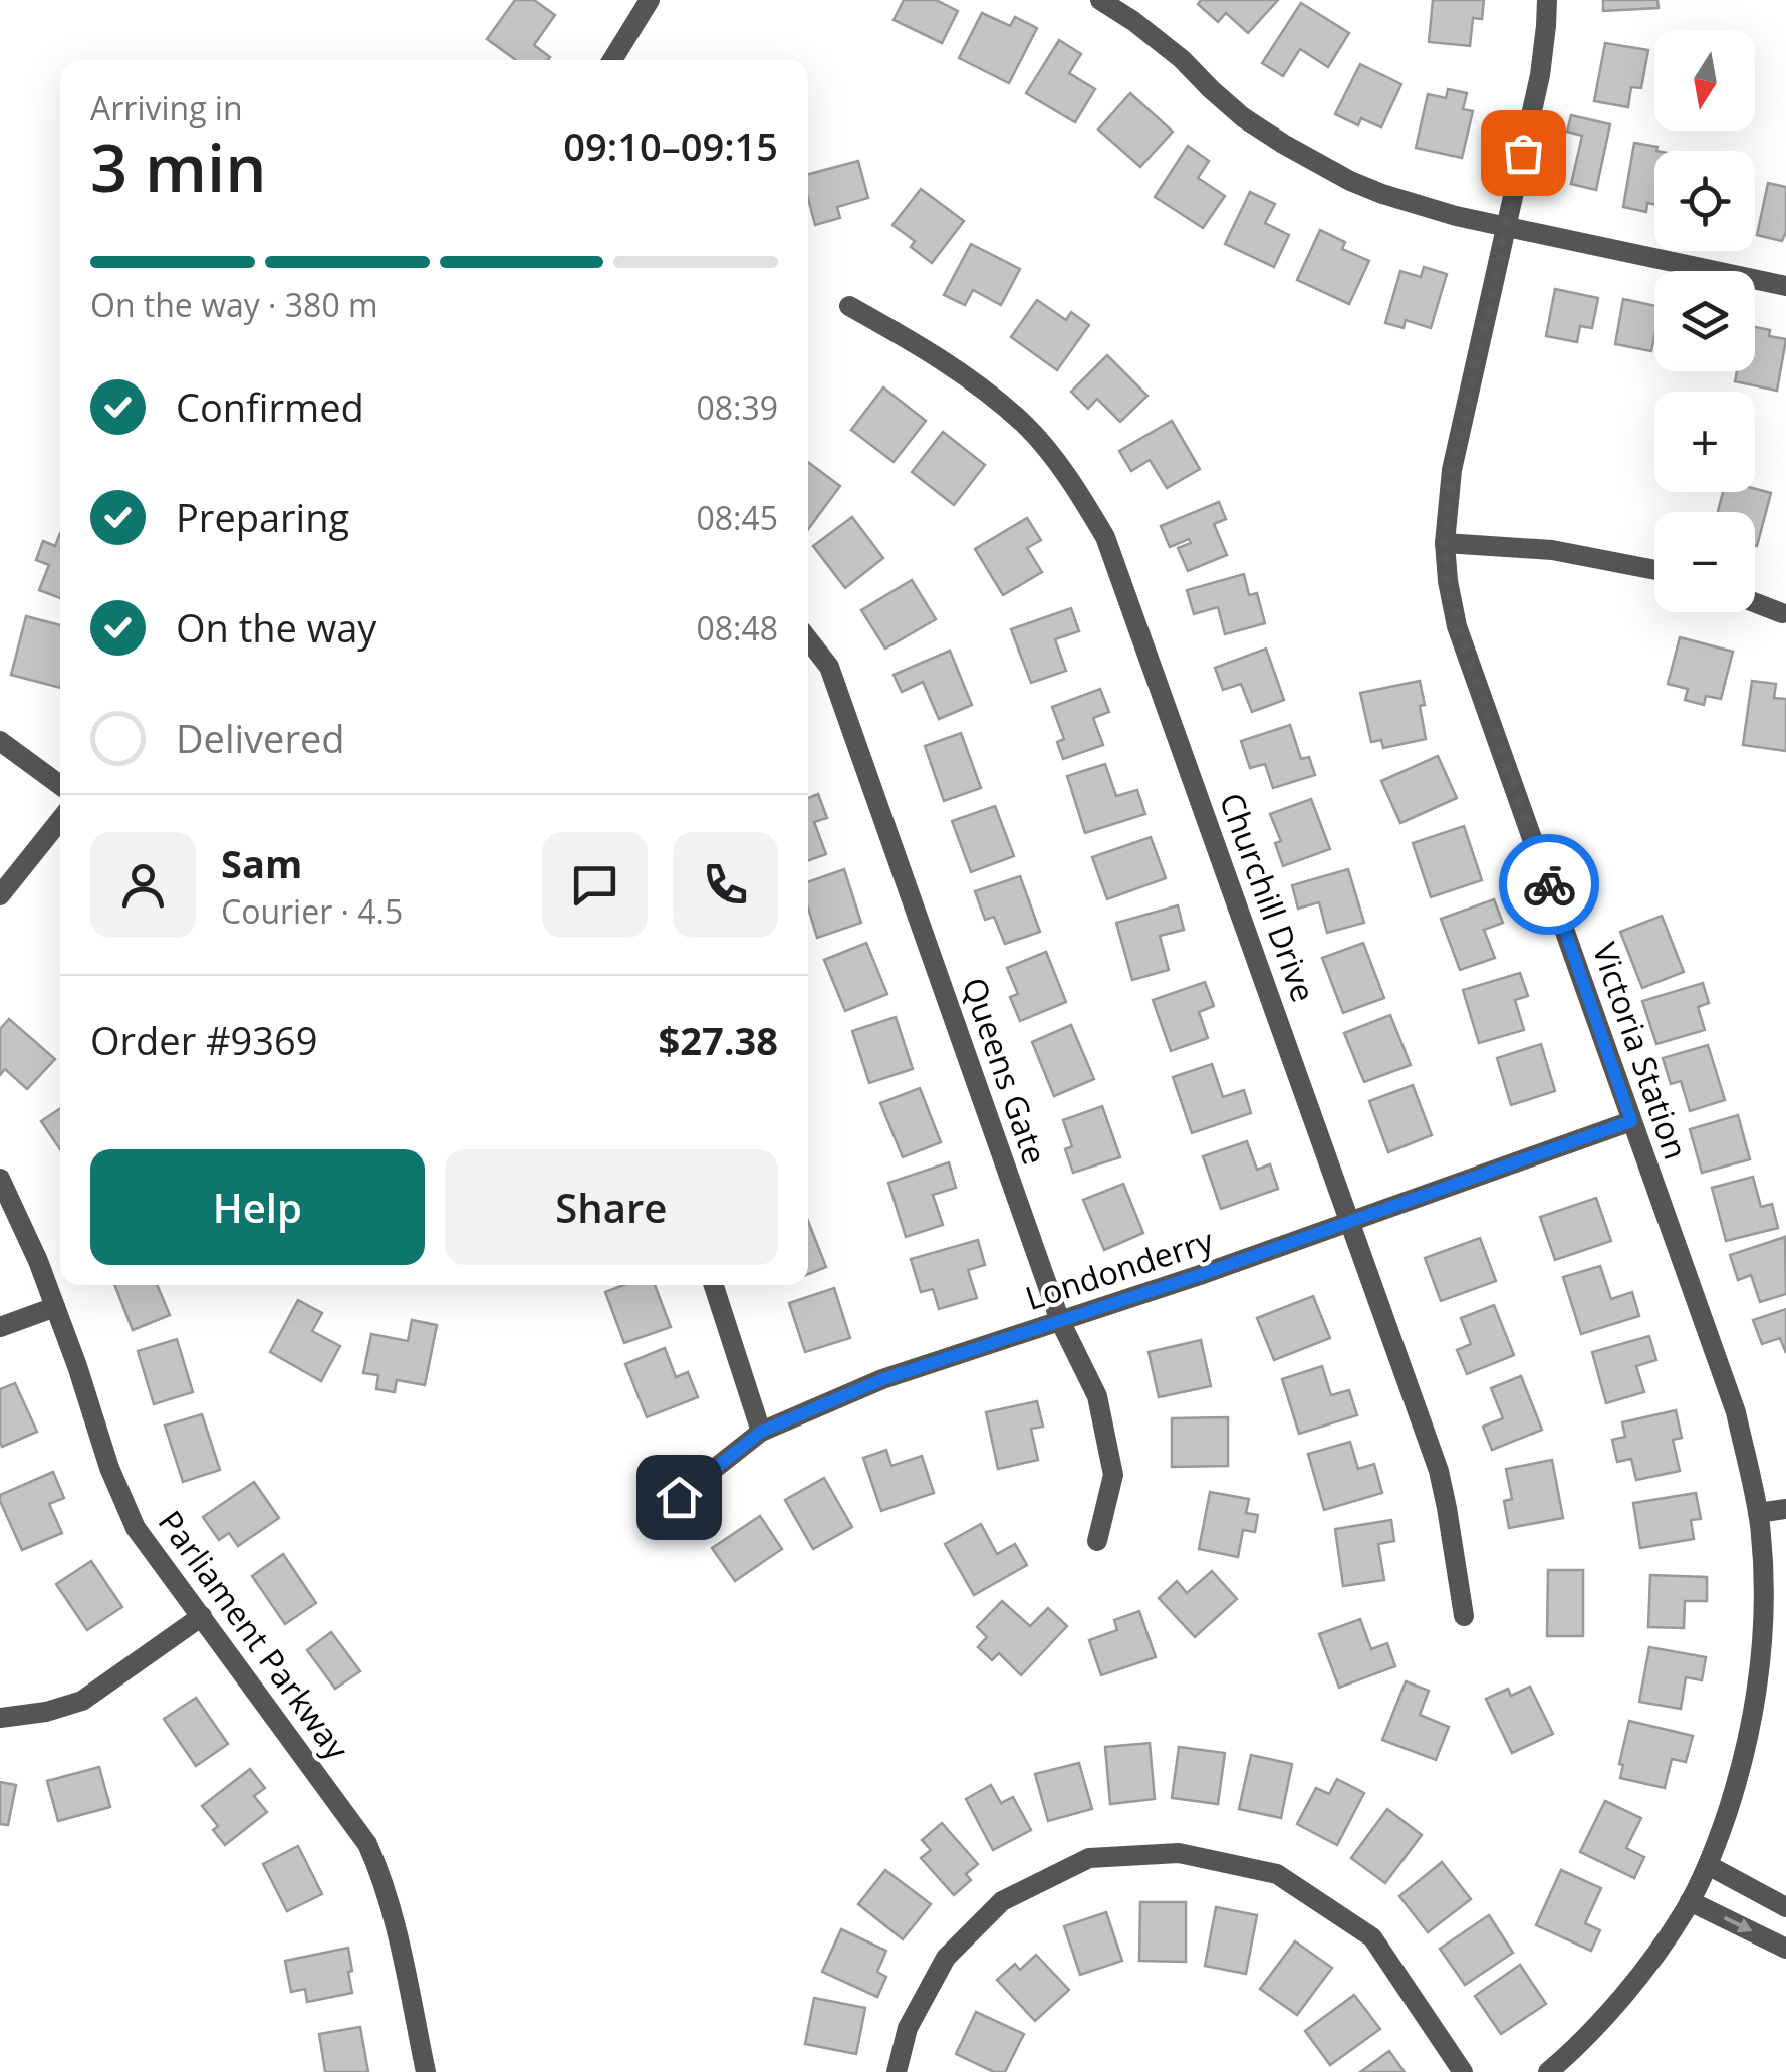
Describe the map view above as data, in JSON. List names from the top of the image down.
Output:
{
  "streets": {
    "street": [
      "Churchill Drive",
      "Victoria Station",
      "Queens Gate",
      "Londonderry",
      "Parliament Parkway"
    ]
  },
  "crossings": [
    ["Churchill Drive", "Londonderry"],
    ["Victoria Station", "Londonderry"],
    ["Queens Gate", "Londonderry"]
  ],
  "north": "bottom",
  "page": {
    "map_buttons": ["+", "−"],
    "heading": ["3 min", "Arriving in", "09:10–09:15"],
    "panel": [
      "Sam",
      "Courier · 4.5",
      "Order #9369",
      "$27.38"
    ],
    "bar": "On the way · 380 m",
    "list": [
      ["Confirmed", "08:39"],
      ["Preparing", "08:45"],
      ["On the way", "08:48"],
      "Delivered"
    ],
    "buttons": ["Help", "Share"]
  }
}
